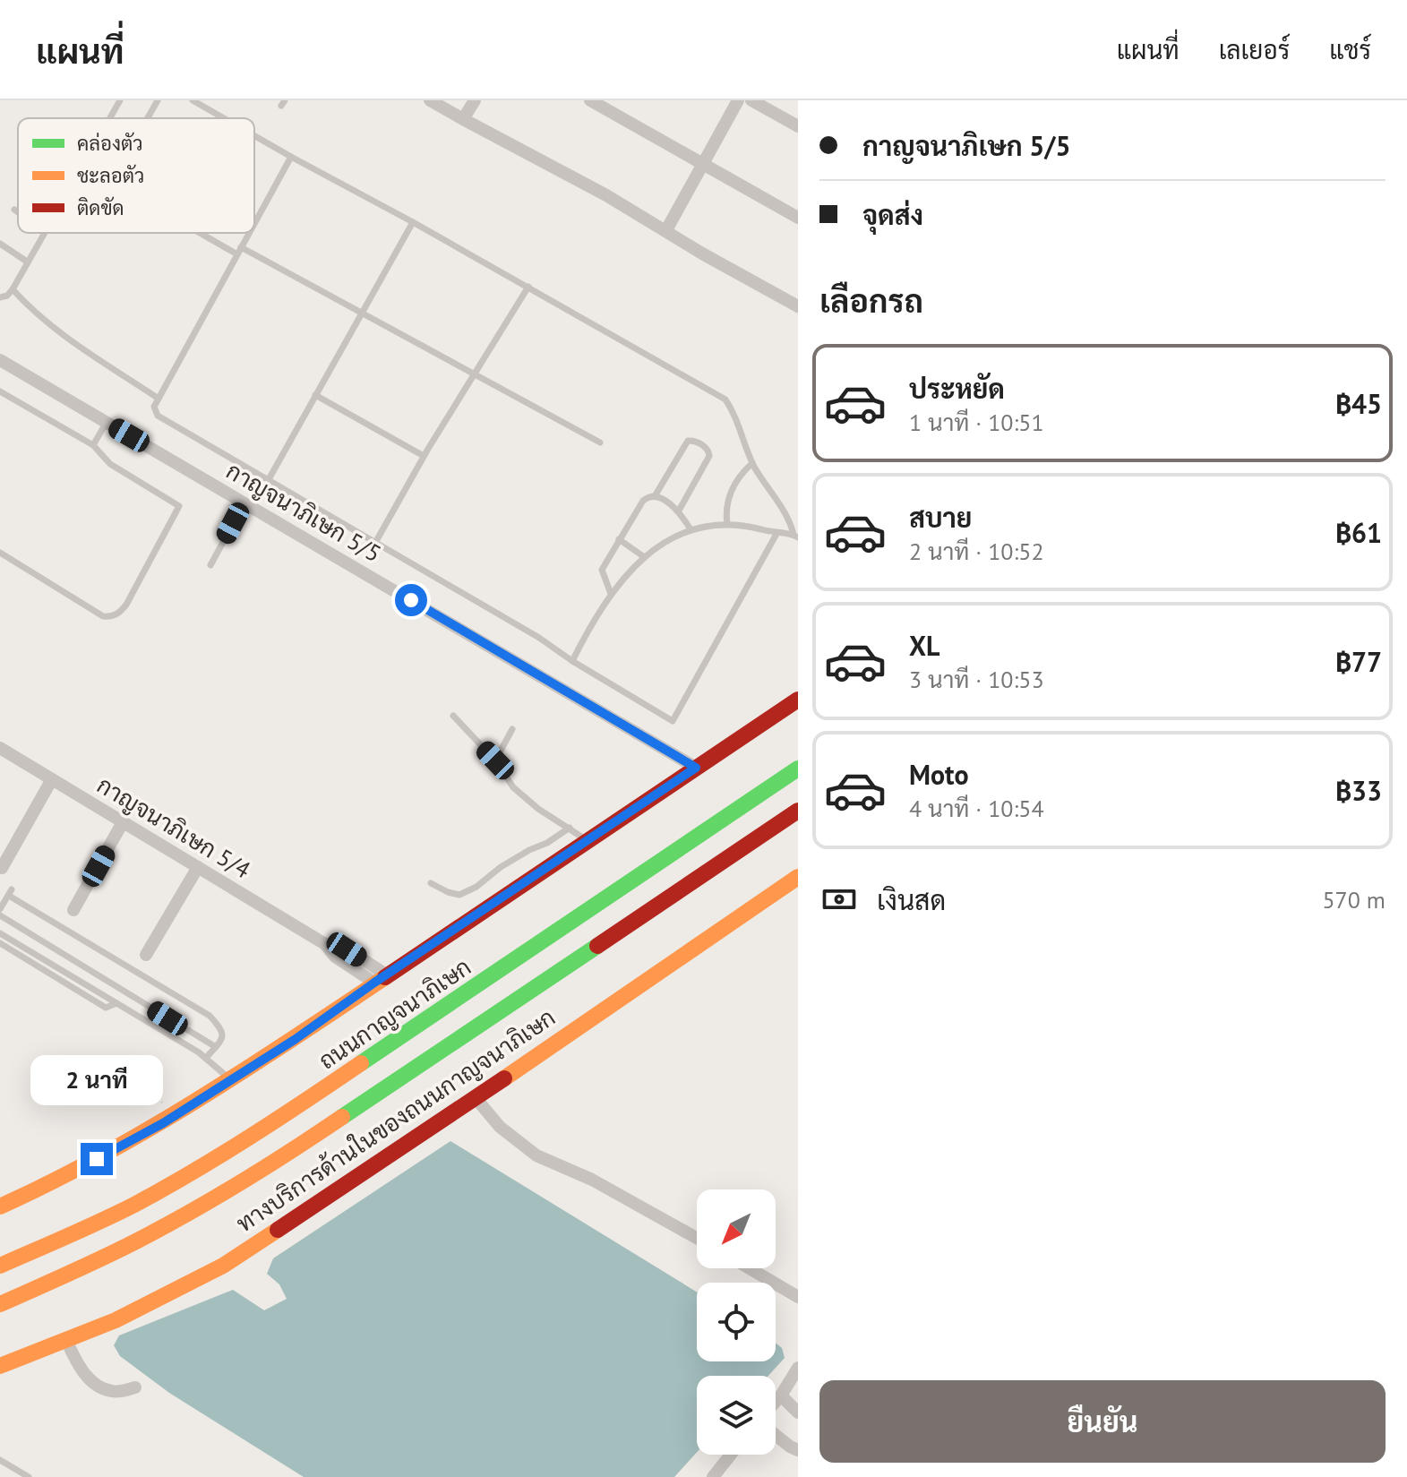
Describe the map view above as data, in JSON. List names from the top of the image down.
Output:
{
  "streets": {
    "main road": ["ถนนกาญจนาภิเษก", "ทางบริการด้านในของถนนกาญจนาภิเษก"],
    "street": ["กาญจนาภิเษก 5/5", "กาญจนาภิเษก 5/4"]
  },
  "legend": ["คล่องตัว", "ชะลอตัว", "ติดขัด"],
  "north": "bottom left",
  "page": {
    "header": "แผนที่",
    "nav": ["แผนที่", "เลเยอร์", "แชร์"],
    "banner": ["กาญจนาภิเษก 5/5", "จุดส่ง"],
    "heading": "เลือกรถ",
    "list": [
      {
        "name": "ประหยัด",
        "note": "1 นาที · 10:51",
        "value": "฿45"
      },
      {
        "name": "สบาย",
        "note": "2 นาที · 10:52",
        "value": "฿61"
      },
      {
        "name": "XL",
        "note": "3 นาที · 10:53",
        "value": "฿77"
      },
      {
        "name": "Moto",
        "note": "4 นาที · 10:54",
        "value": "฿33"
      }
    ],
    "pay": ["เงินสด", "570 m"],
    "bubble": "2 นาที",
    "buttons": "ยืนยัน"
  }
}
